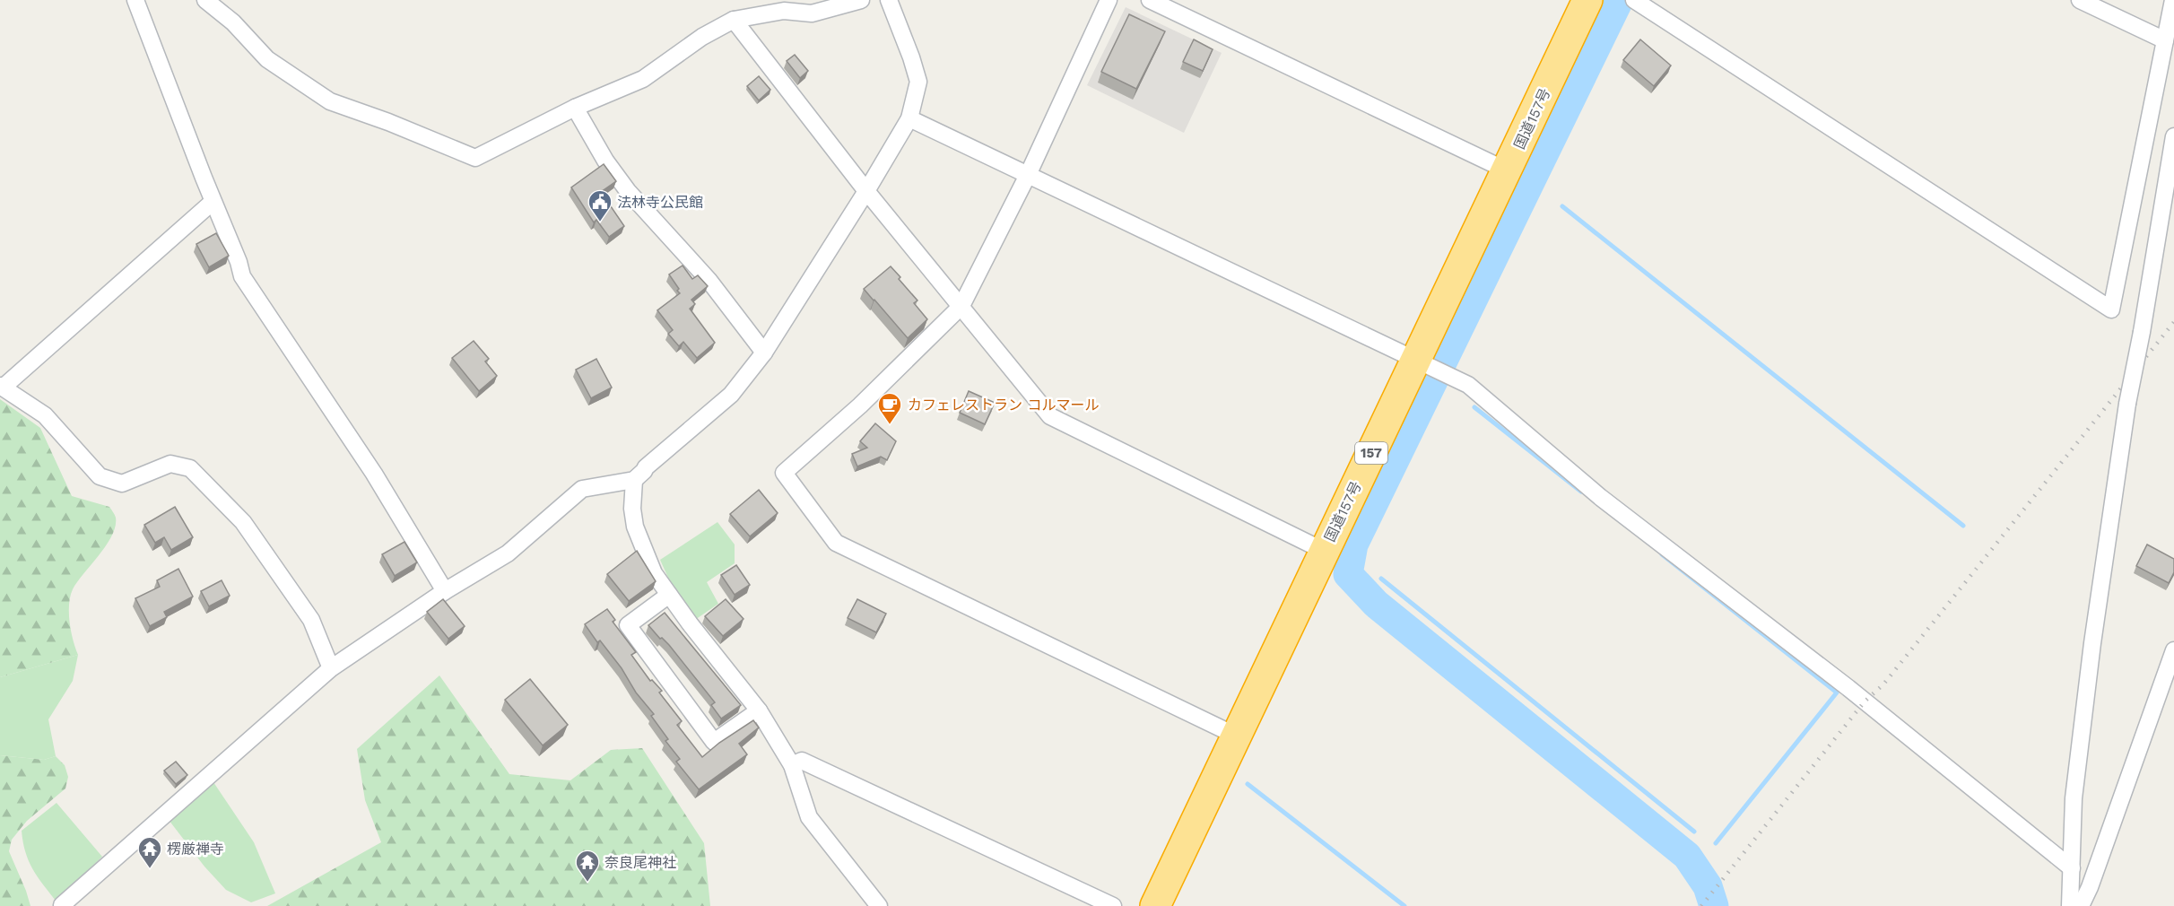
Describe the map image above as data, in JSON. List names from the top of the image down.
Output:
{
  "streets": {
    "highway": ["国道157号", "157"]
  },
  "places": {
    "public building": ["法林寺公民館"],
    "cafe": ["カフェレストラン コルマール"],
    "temple": ["楞厳禅寺", "奈良尾神社"]
  }
}
